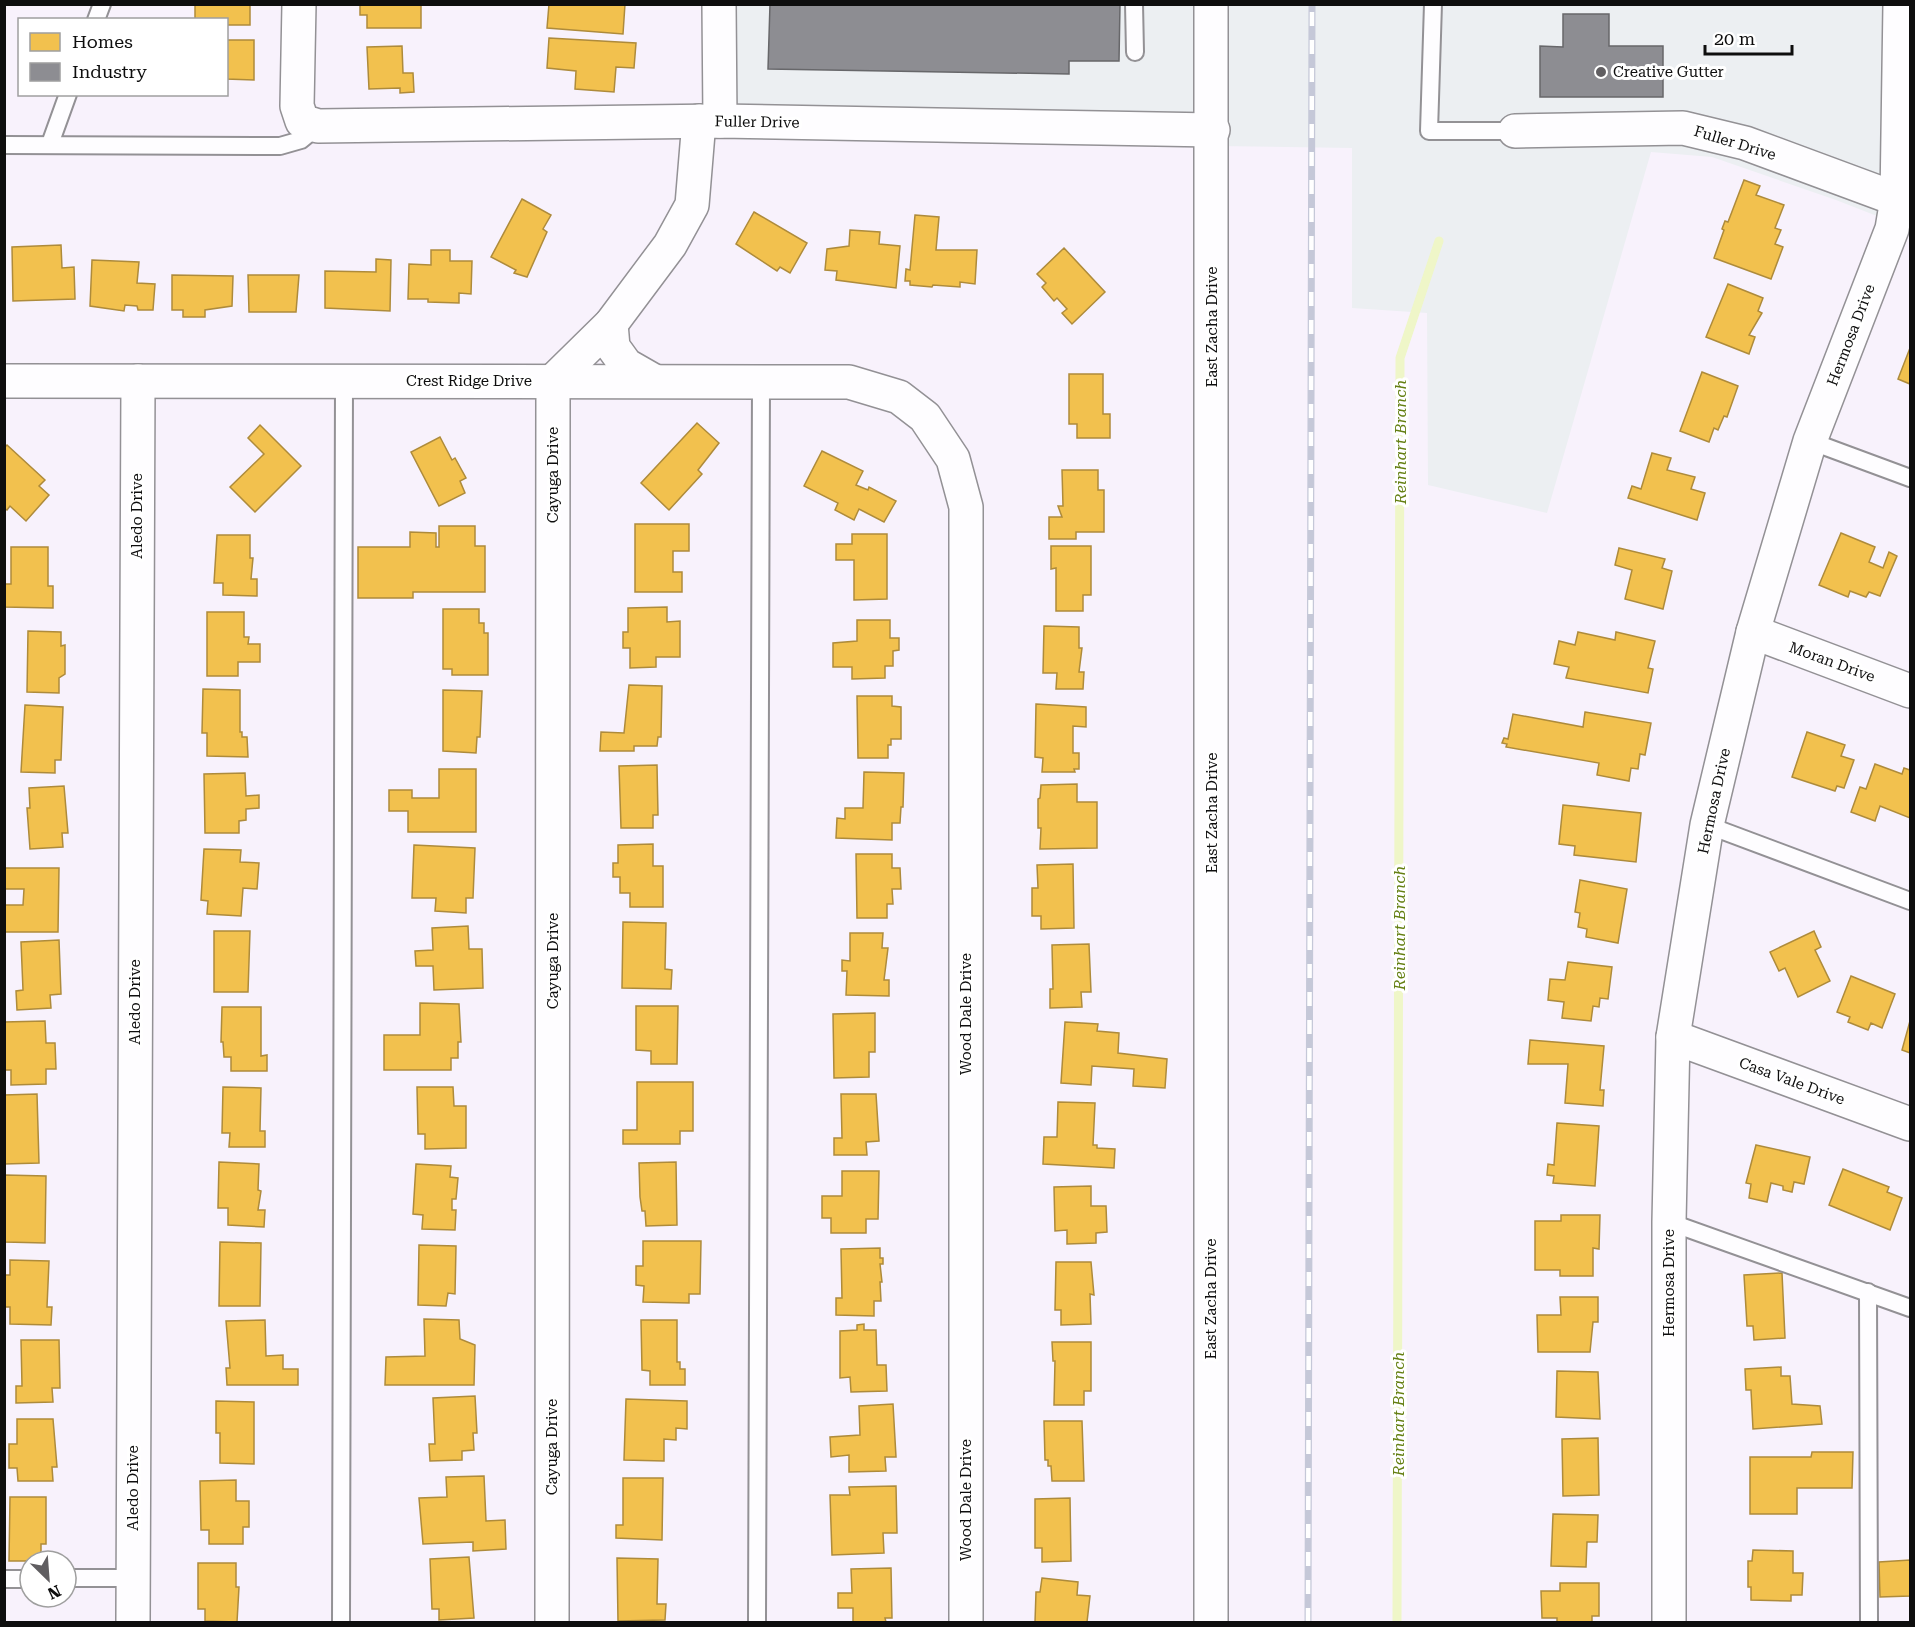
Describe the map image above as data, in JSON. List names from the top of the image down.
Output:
{
  "streets": {
    "street": [
      "Fuller Drive",
      "East Zacha Drive",
      "Hermosa Drive",
      "Crest Ridge Drive",
      "Cayuga Drive",
      "Aledo Drive",
      "Moran Drive",
      "Wood Dale Drive",
      "Casa Vale Drive"
    ]
  },
  "crossings": [
    ["Fuller Drive", "East Zacha Drive"],
    ["Fuller Drive", "Hermosa Drive"],
    ["Hermosa Drive", "Moran Drive"],
    ["Hermosa Drive", "Casa Vale Drive"],
    ["Crest Ridge Drive", "Cayuga Drive"],
    ["Crest Ridge Drive", "Aledo Drive"],
    ["Crest Ridge Drive", "Wood Dale Drive"]
  ],
  "water": ["Reinhart Branch"],
  "places": ["Creative Gutter"],
  "legend": ["Homes", "Industry"],
  "scale_bar": "20 m",
  "north": "bottom right"
}
